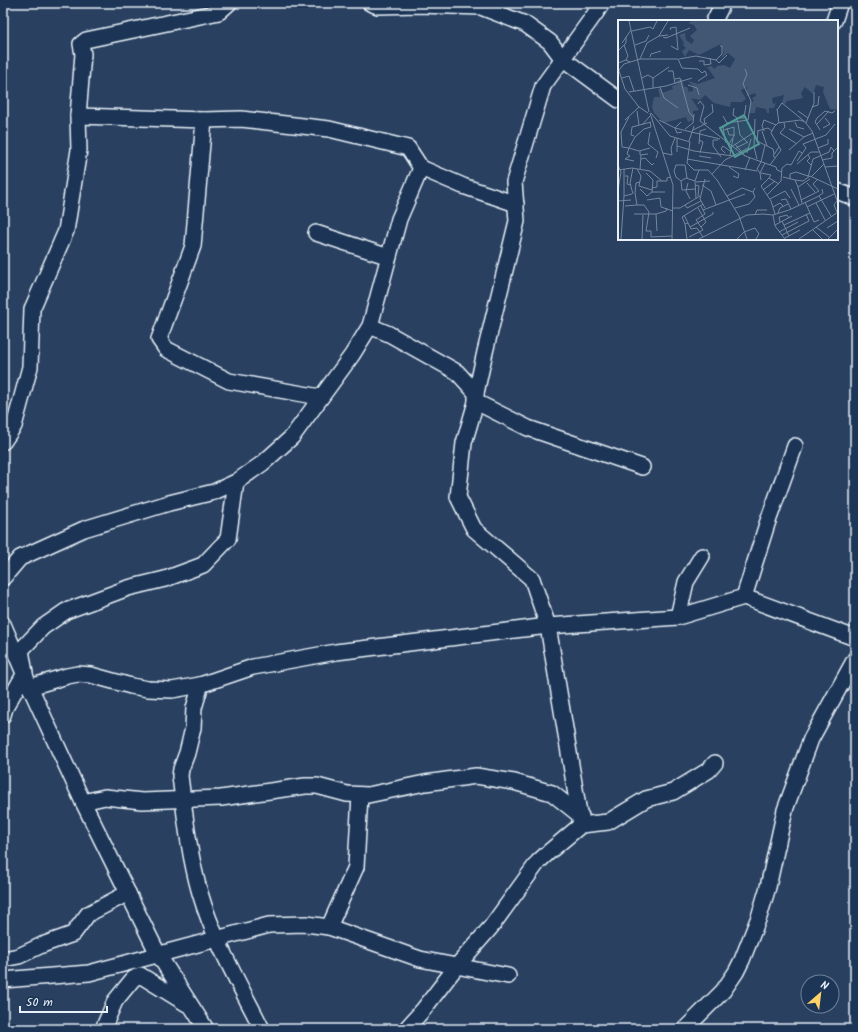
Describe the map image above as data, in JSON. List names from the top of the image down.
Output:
{
  "scale_bar": "50 m",
  "north": "top right"
}
